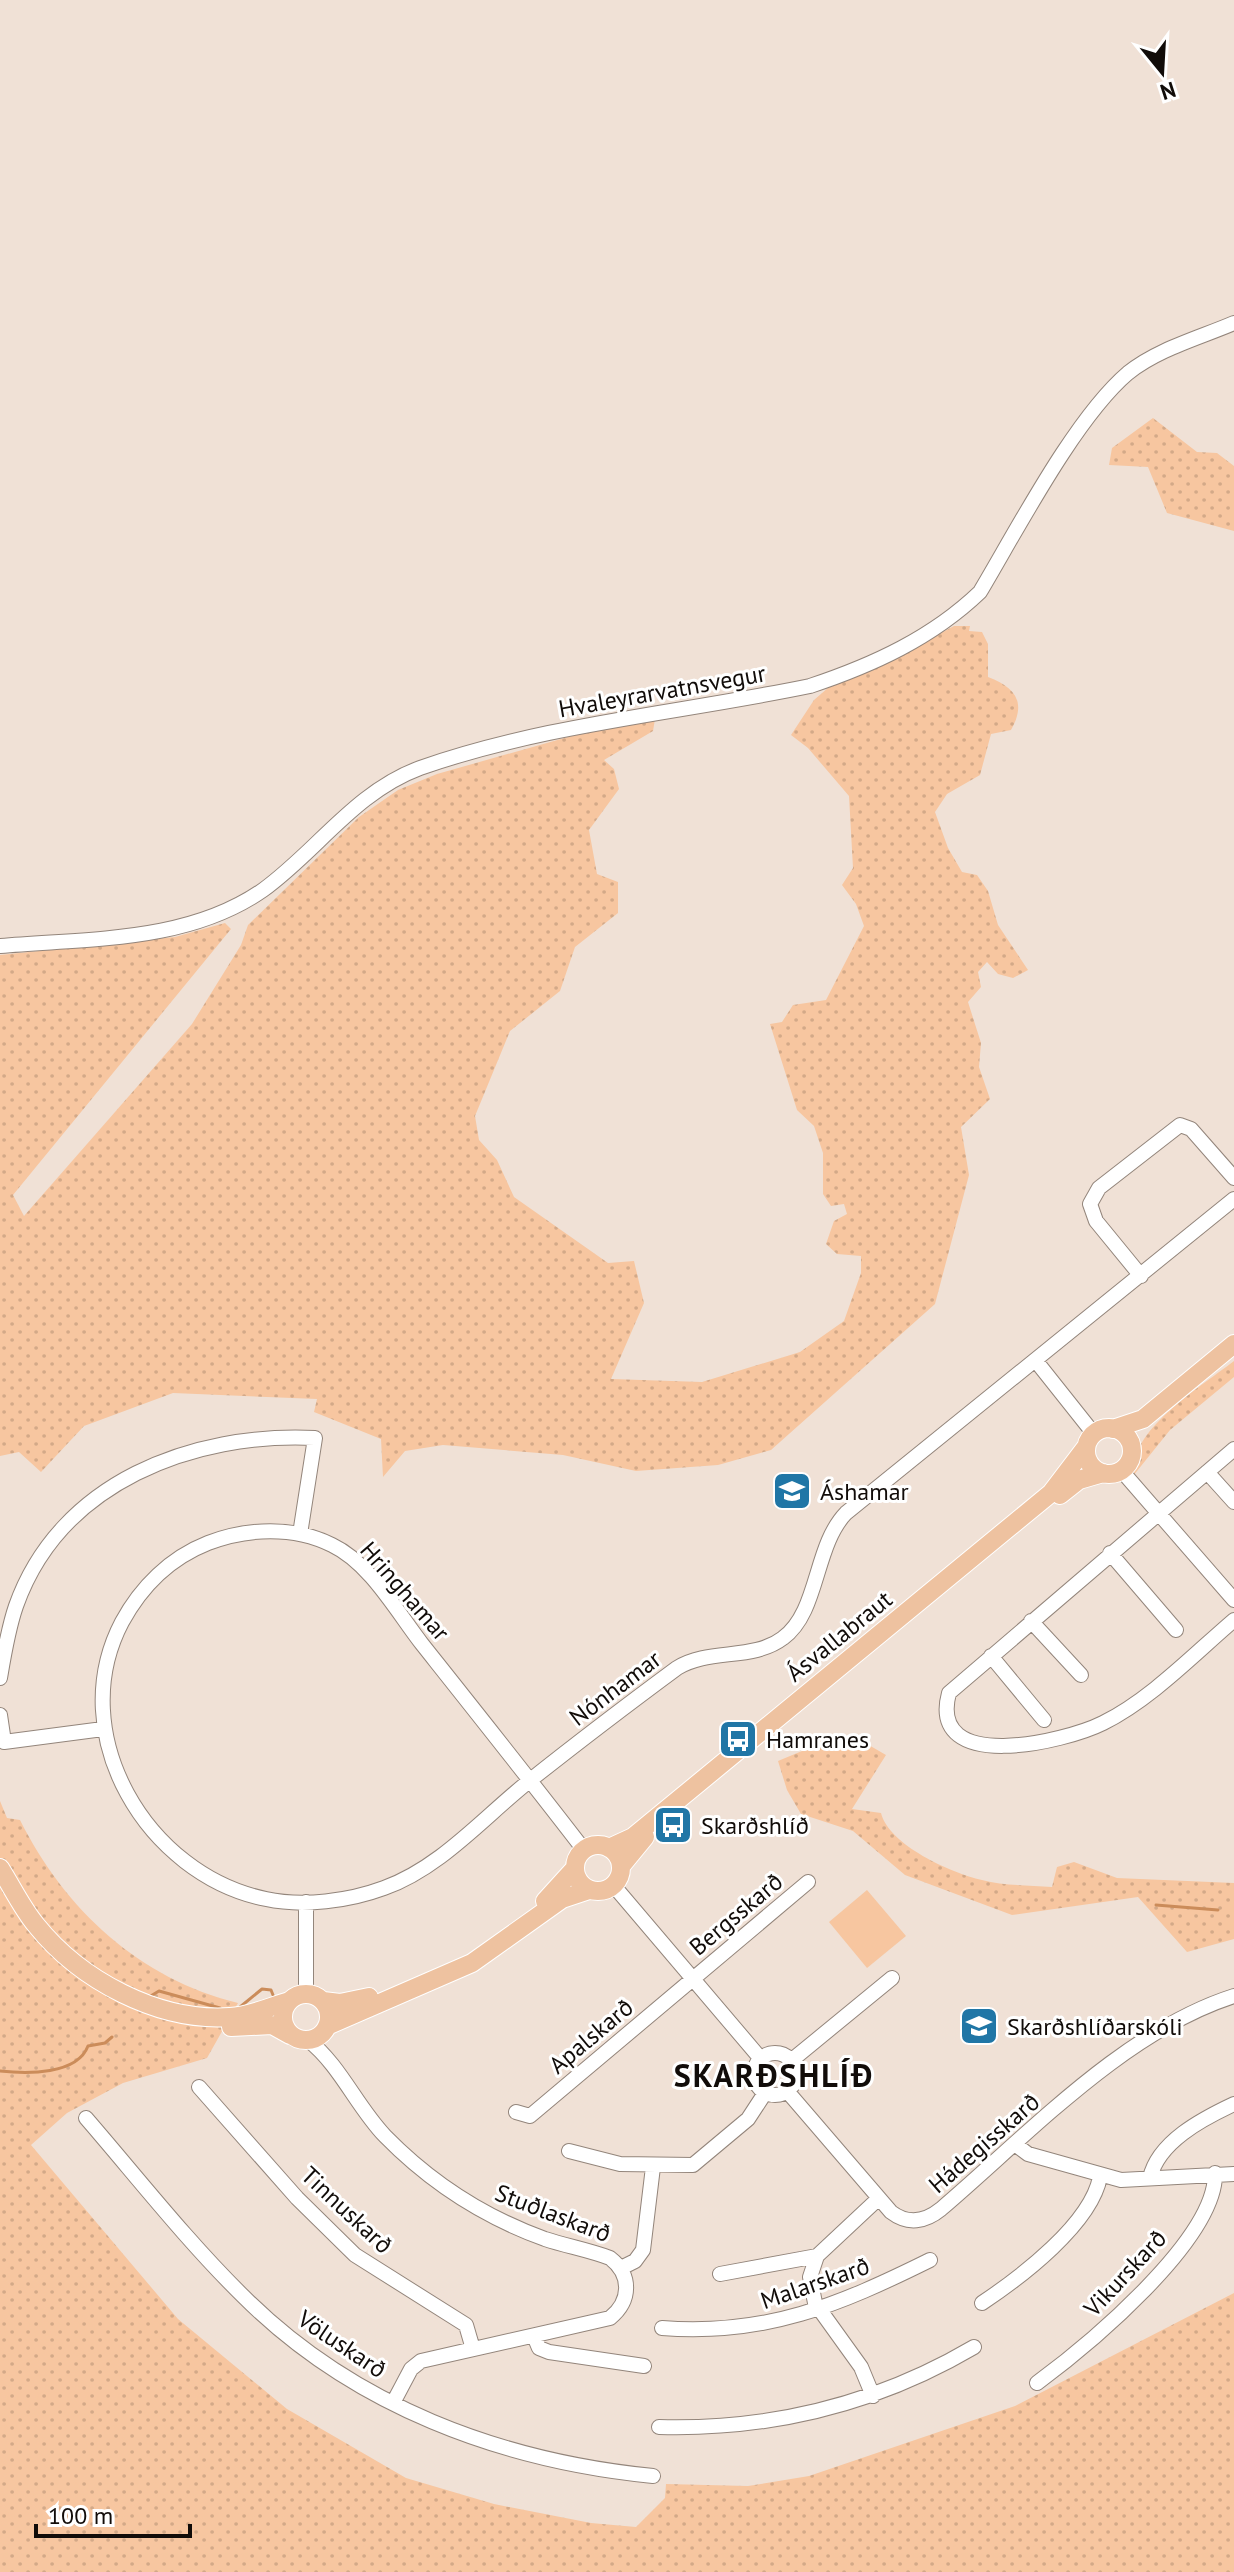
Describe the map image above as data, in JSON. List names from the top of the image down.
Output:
{
  "streets": {
    "main road": ["Ásvallabraut"],
    "street": [
      "Hvaleyrarvatnsvegur",
      "Hringhamar",
      "Nónhamar",
      "Bergsskarð",
      "Apalskarð",
      "Hádegisskarð",
      "Tinnuskarð",
      "Stuðlaskarð",
      "Vikurskarð",
      "Malarskarð",
      "Völuskarð"
    ]
  },
  "crossings": [
    ["Hringhamar", "Ásvallabraut"],
    ["Hringhamar", "Nónhamar"],
    ["Bergsskarð", "Apalskarð"],
    ["Tinnuskarð", "Stuðlaskarð"],
    ["Stuðlaskarð", "Völuskarð"]
  ],
  "districts": ["SKARÐSHLÍÐ"],
  "places": {
    "school or university": ["Áshamar", "Skarðshlíðarskóli"],
    "bus stop": ["Hamranes", "Skarðshlíð"]
  },
  "scale_bar": "100 m",
  "north": "bottom"
}
